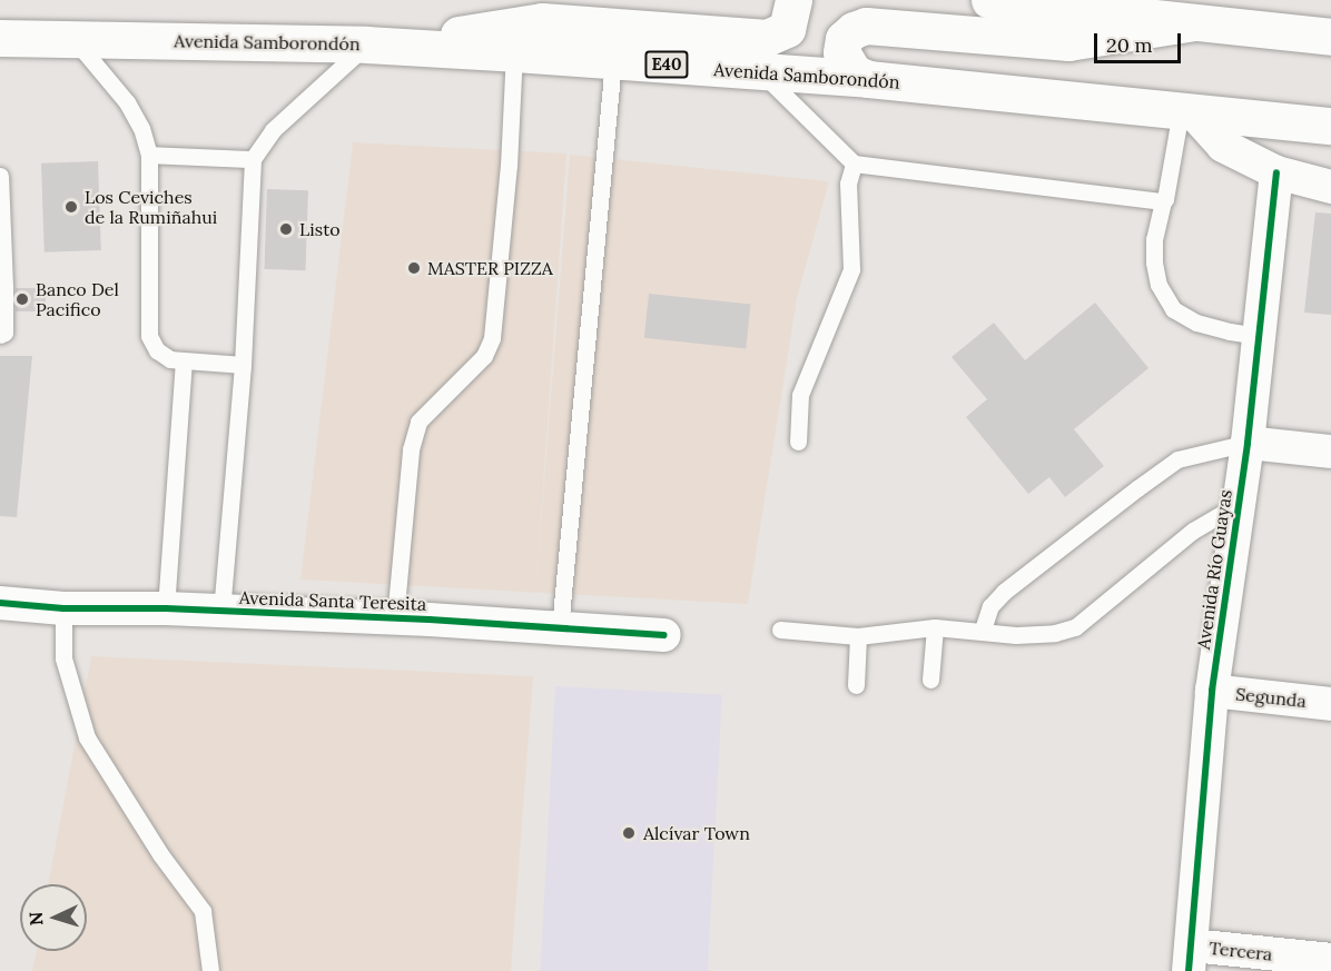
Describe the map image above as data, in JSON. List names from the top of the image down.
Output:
{
  "streets": {
    "highway": ["Avenida Samborondón", "E40"],
    "street": [
      "Avenida Río Guayas",
      "Avenida Santa Teresita",
      "Segunda",
      "Tercera"
    ]
  },
  "crossings": [
    ["Avenida Río Guayas", "Segunda"],
    ["Avenida Río Guayas", "Tercera"]
  ],
  "places": [
    "Los Ceviches de la Rumiñahui",
    "Listo",
    "MASTER PIZZA",
    "Banco Del Pacifico",
    "Alcívar Town"
  ],
  "scale_bar": "20 m",
  "north": "left"
}
